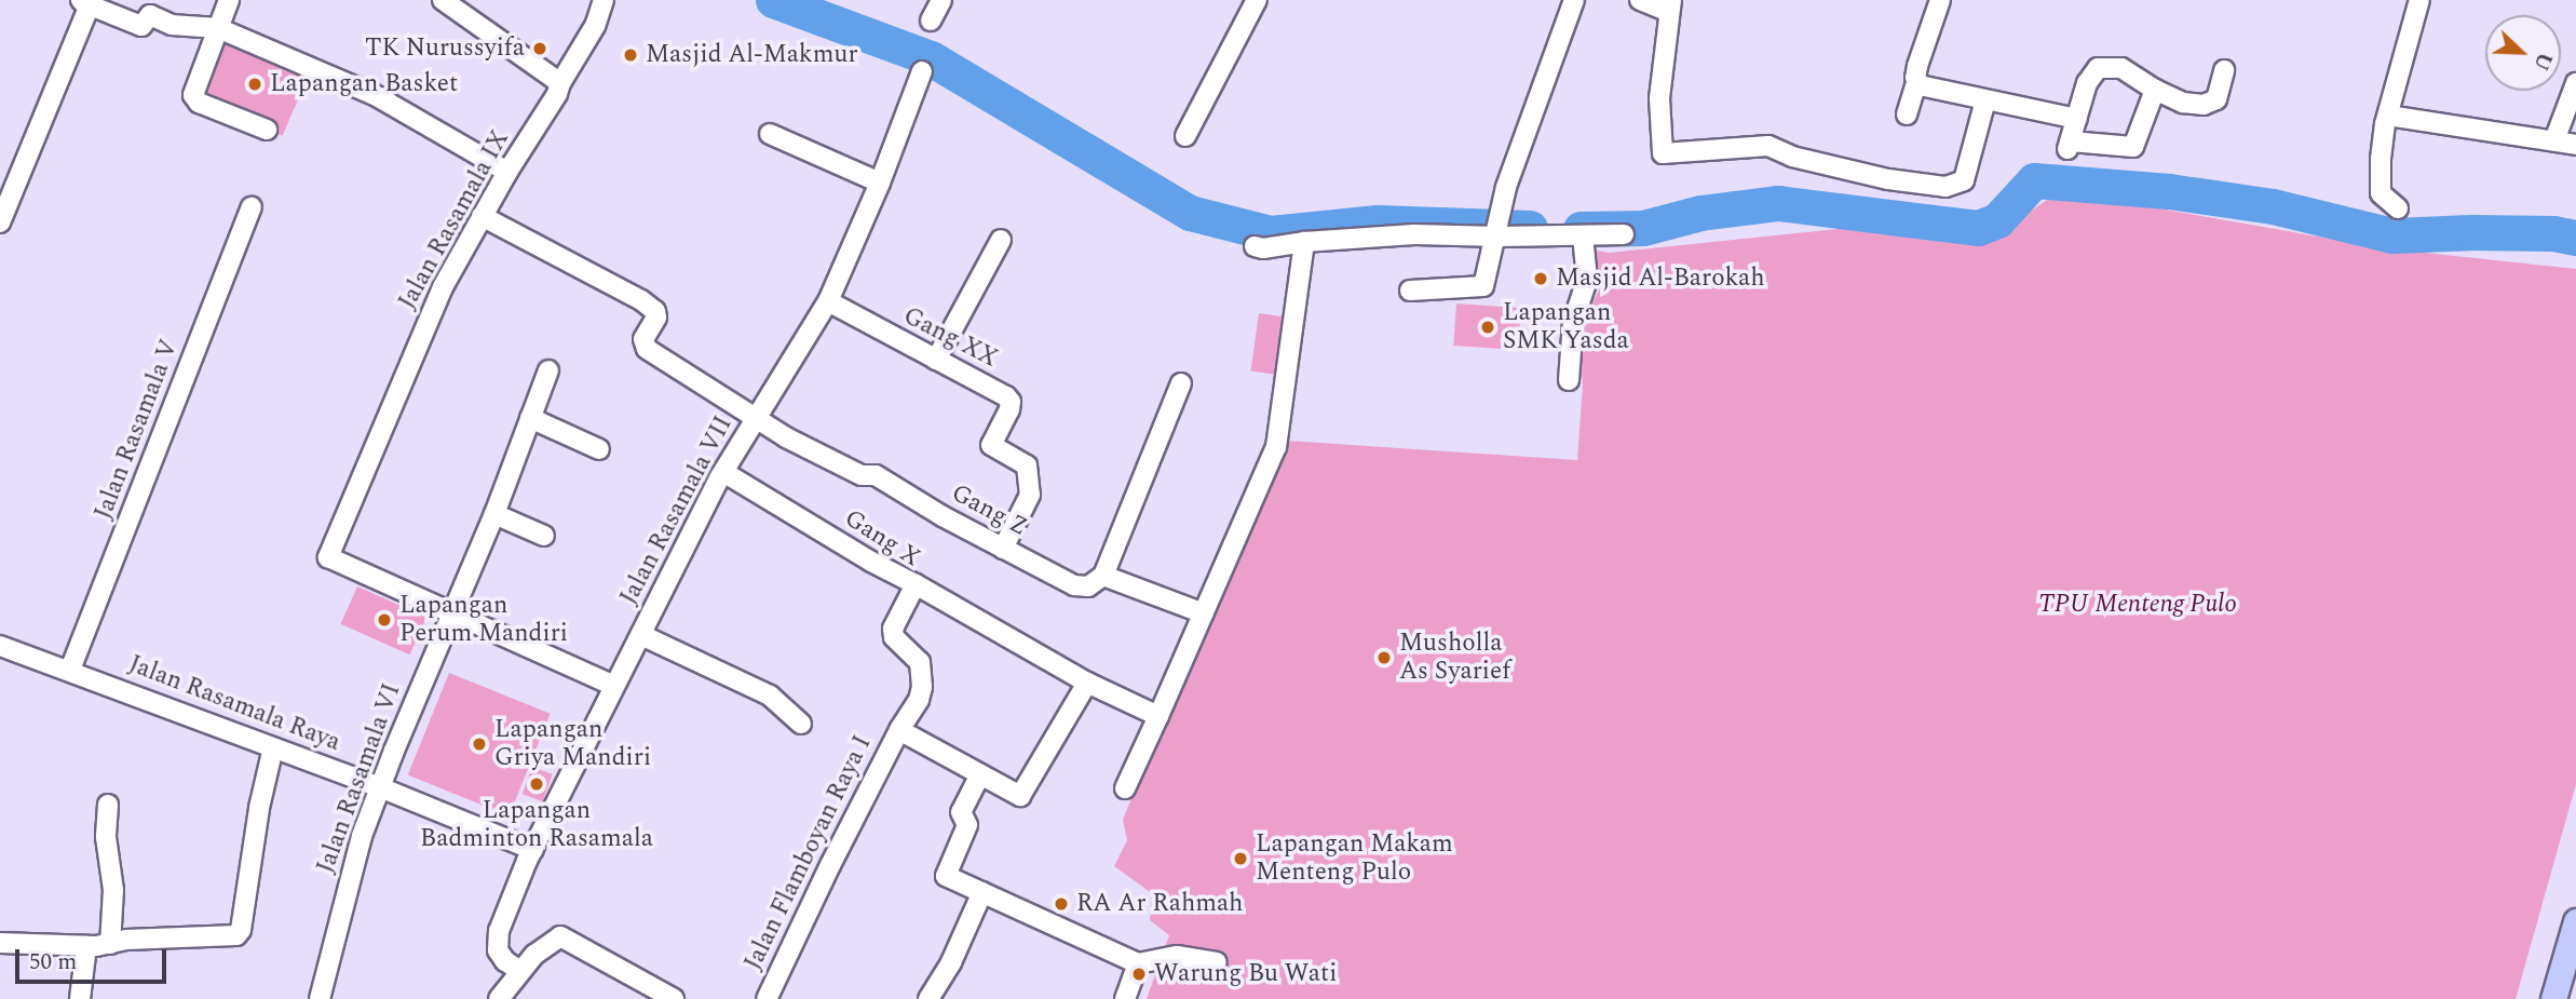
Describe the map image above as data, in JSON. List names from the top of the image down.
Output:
{
  "streets": {
    "street": [
      "Jalan Rasamala IX",
      "Gang XX",
      "Jalan Rasamala V",
      "Jalan Rasamala VII",
      "Gang Z",
      "Gang X",
      "Jalan Rasamala Raya",
      "Jalan Rasamala VI",
      "Jalan Flamboyan Raya I"
    ]
  },
  "crossings": [
    ["Jalan Rasamala IX", "Jalan Rasamala VI"],
    ["Gang XX", "Jalan Rasamala VII"],
    ["Gang XX", "Gang Z"],
    ["Jalan Rasamala V", "Jalan Rasamala Raya"],
    ["Jalan Rasamala VII", "Gang Z"],
    ["Jalan Rasamala VII", "Gang X"],
    ["Jalan Rasamala VII", "Jalan Rasamala Raya"],
    ["Gang X", "Jalan Flamboyan Raya I"],
    ["Jalan Rasamala Raya", "Jalan Rasamala VI"]
  ],
  "parks": ["TPU Menteng Pulo"],
  "places": [
    "TK Nurussyifa",
    "Masjid Al-Makmur",
    "Lapangan Basket",
    "Masjid Al-Barokah",
    "Lapangan SMK Yasda",
    "Lapangan Perum Mandiri",
    "Musholla As Syarief",
    "Lapangan Griya Mandiri",
    "Lapangan Badminton Rasamala",
    "Lapangan Makam Menteng Pulo",
    "RA Ar Rahmah",
    "Warung Bu Wati"
  ],
  "scale_bar": "50 m",
  "north": "bottom right"
}
